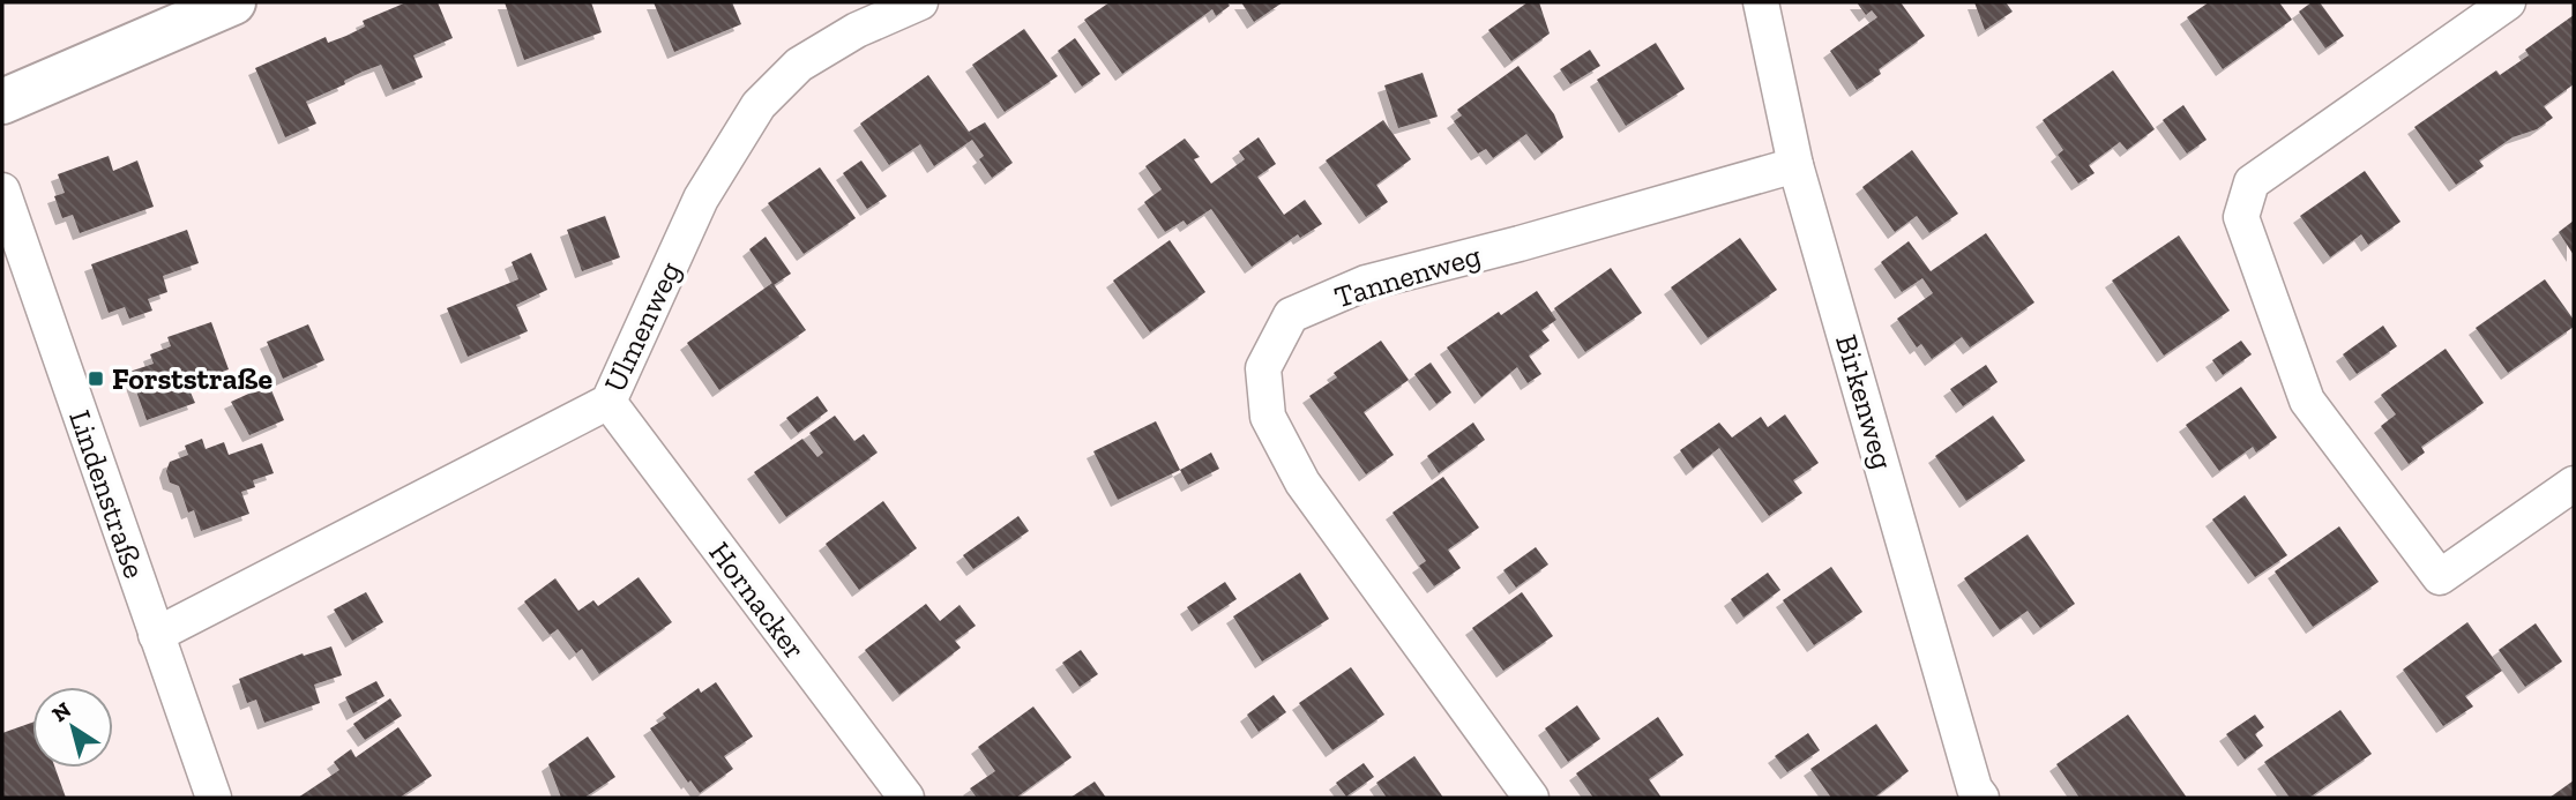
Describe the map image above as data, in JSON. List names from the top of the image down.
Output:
{
  "streets": {
    "street": [
      "Tannenweg",
      "Ulmenweg",
      "Birkenweg",
      "Lindenstraße",
      "Hornacker"
    ]
  },
  "crossings": [
    ["Tannenweg", "Birkenweg"],
    ["Ulmenweg", "Lindenstraße"],
    ["Ulmenweg", "Hornacker"]
  ],
  "places": {
    "transit": ["Forststraße"]
  },
  "north": "top left"
}
